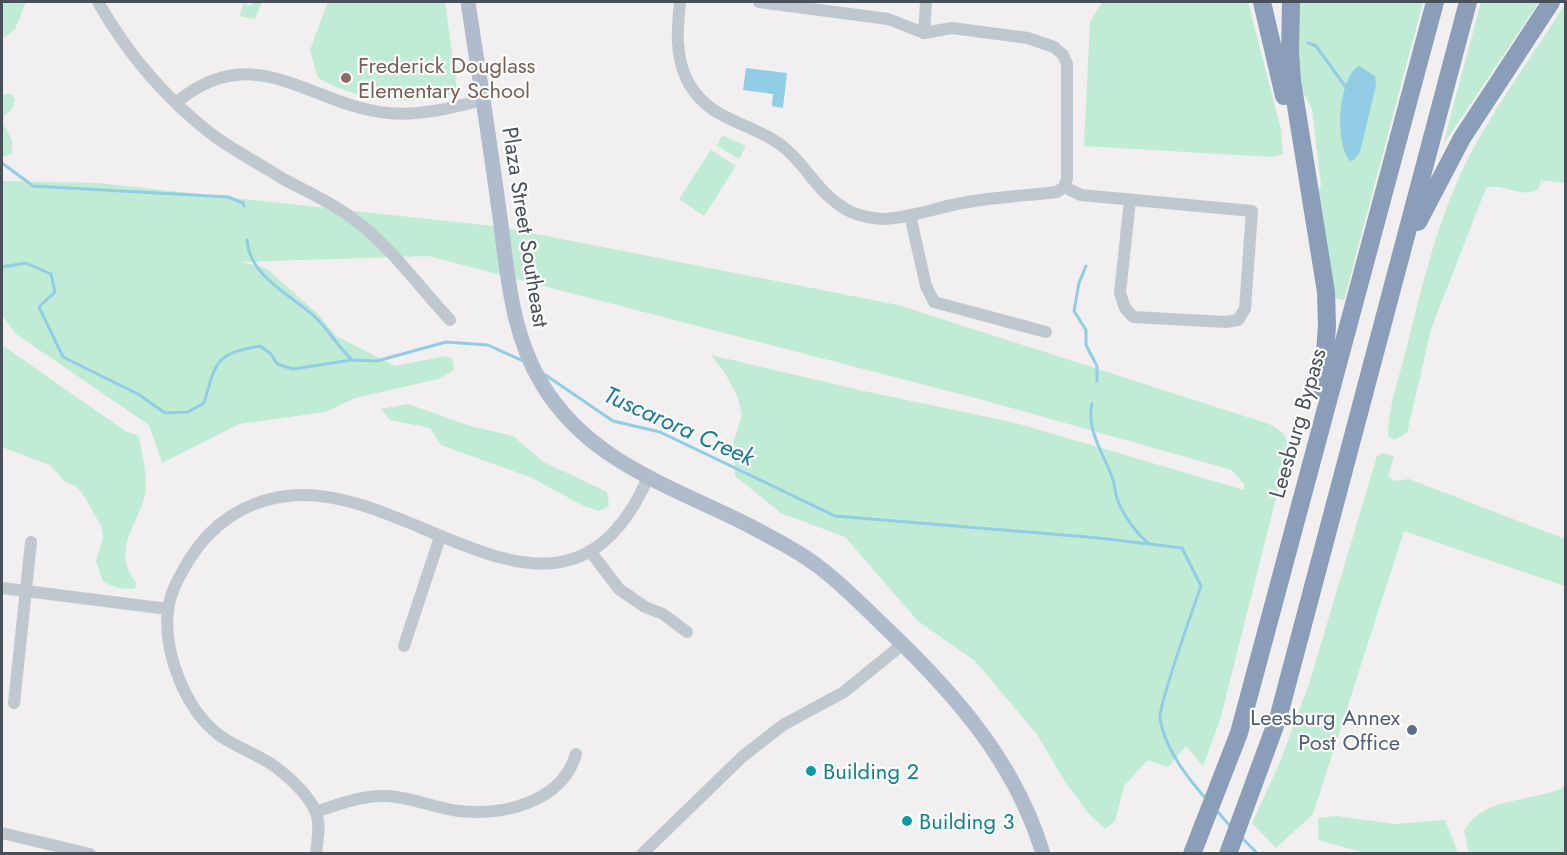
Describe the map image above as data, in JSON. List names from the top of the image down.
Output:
{
  "streets": {
    "highway": ["Leesburg Bypass"],
    "main road": ["Plaza Street Southeast"]
  },
  "water": ["Tuscarora Creek"],
  "places": [
    "Frederick Douglass Elementary School",
    "Leesburg Annex Post Office",
    "Building 2",
    "Building 3"
  ]
}
